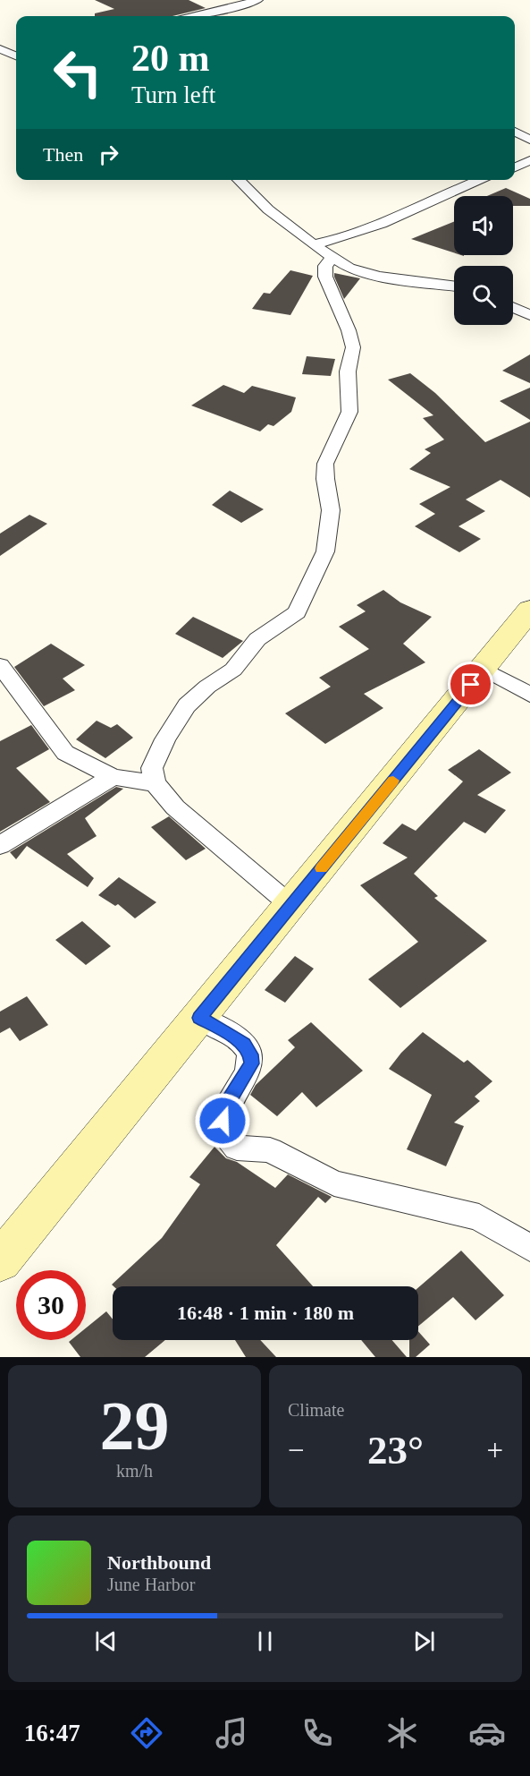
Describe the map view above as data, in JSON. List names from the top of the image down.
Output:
{
  "page": {
    "turn": ["20 m", "Turn left"],
    "then": "Then",
    "limit": "30",
    "trip": "16:48 · 1 min · 180 m",
    "tile": [
      ["29", "km/h"],
      "Climate"
    ],
    "heat": ["−", "23°", "+"],
    "song": ["Northbound", "June Harbor"],
    "tabs": "16:47"
  }
}
